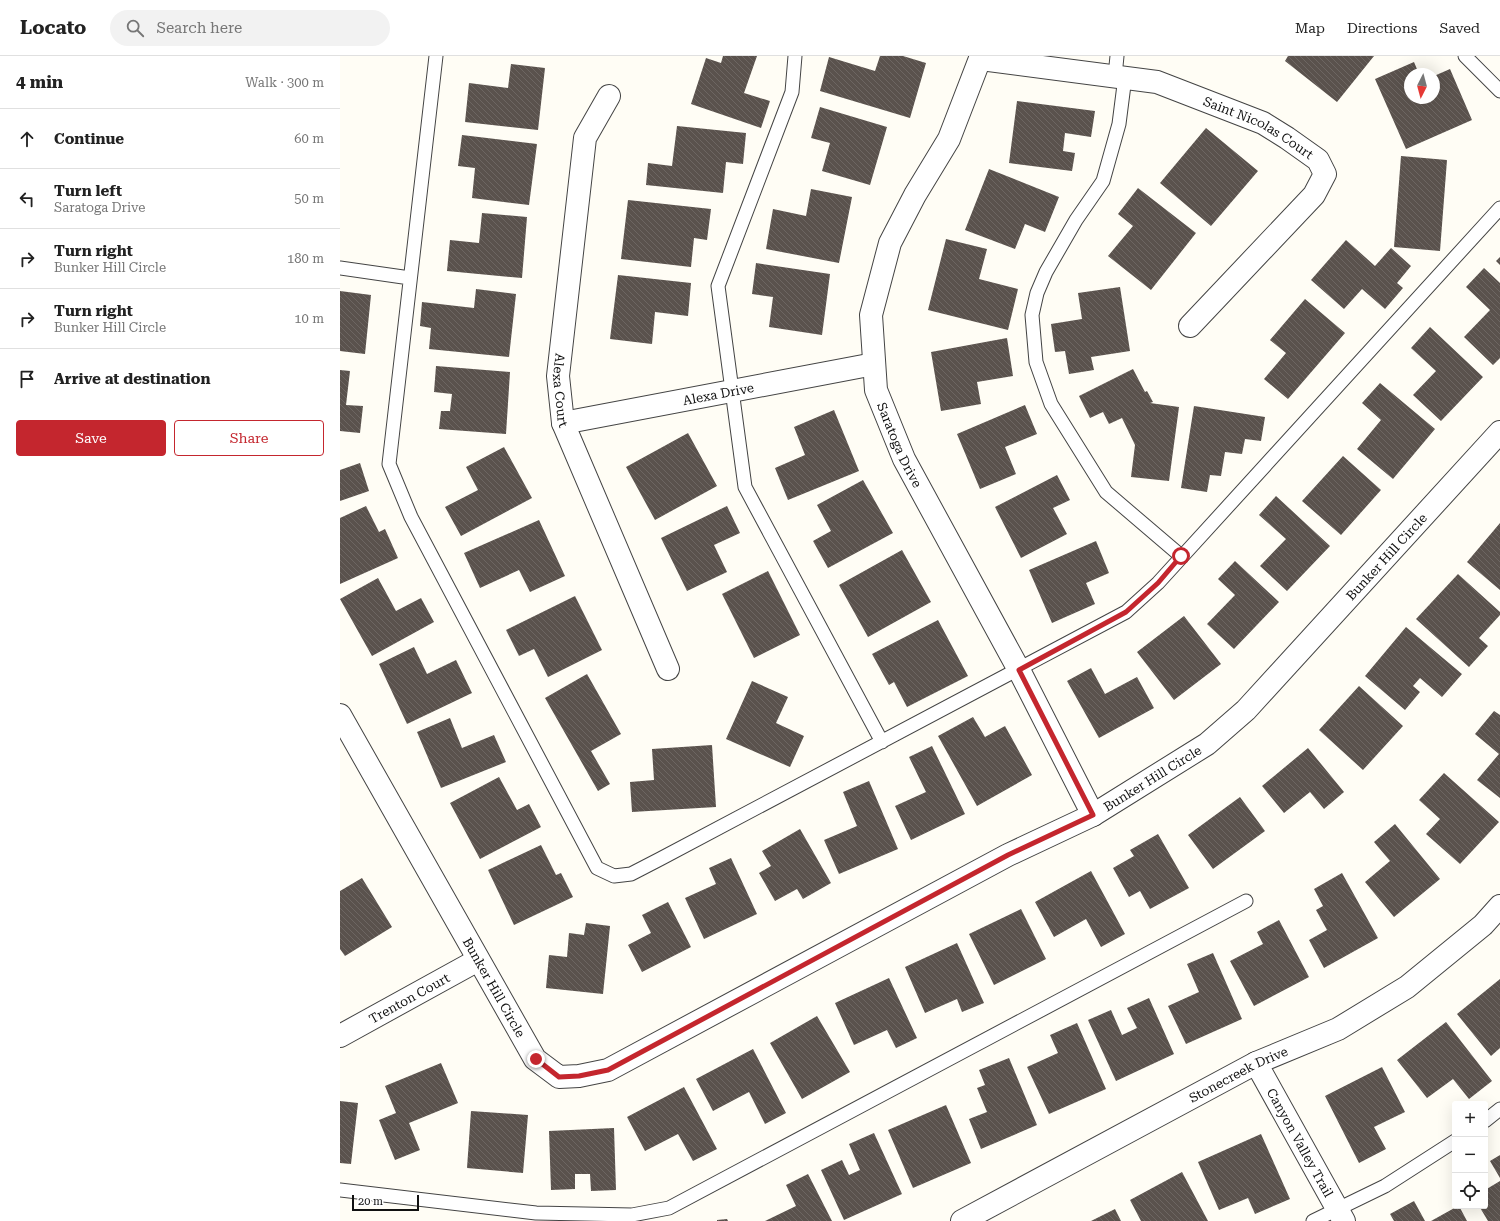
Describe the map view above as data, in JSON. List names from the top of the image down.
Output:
{
  "streets": {
    "street": [
      "Saint Nicolas Court",
      "Alexa Court",
      "Alexa Drive",
      "Saratoga Drive",
      "Bunker Hill Circle",
      "Trenton Court",
      "Stonecreek Drive",
      "Canyon Valley Trail"
    ]
  },
  "crossings": [
    ["Saint Nicolas Court", "Saratoga Drive"],
    ["Alexa Court", "Alexa Drive"],
    ["Alexa Drive", "Saratoga Drive"],
    ["Saratoga Drive", "Bunker Hill Circle"],
    ["Bunker Hill Circle", "Trenton Court"],
    ["Stonecreek Drive", "Canyon Valley Trail"]
  ],
  "scale_bar": "20 m",
  "north": "bottom",
  "page": {
    "header": "Locato",
    "search": "Search here",
    "nav": ["Map", "Directions", "Saved"],
    "heading": ["4 min", "Walk · 300 m"],
    "list": [
      ["Continue", "60 m"],
      ["Turn left", "Saratoga Drive", "50 m"],
      ["Turn right", "Bunker Hill Circle", "180 m"],
      ["Turn right", "Bunker Hill Circle", "10 m"],
      "Arrive at destination"
    ],
    "buttons": ["Save", "Share"],
    "map_buttons": ["+", "−"],
    "scale": "20 m"
  }
}
